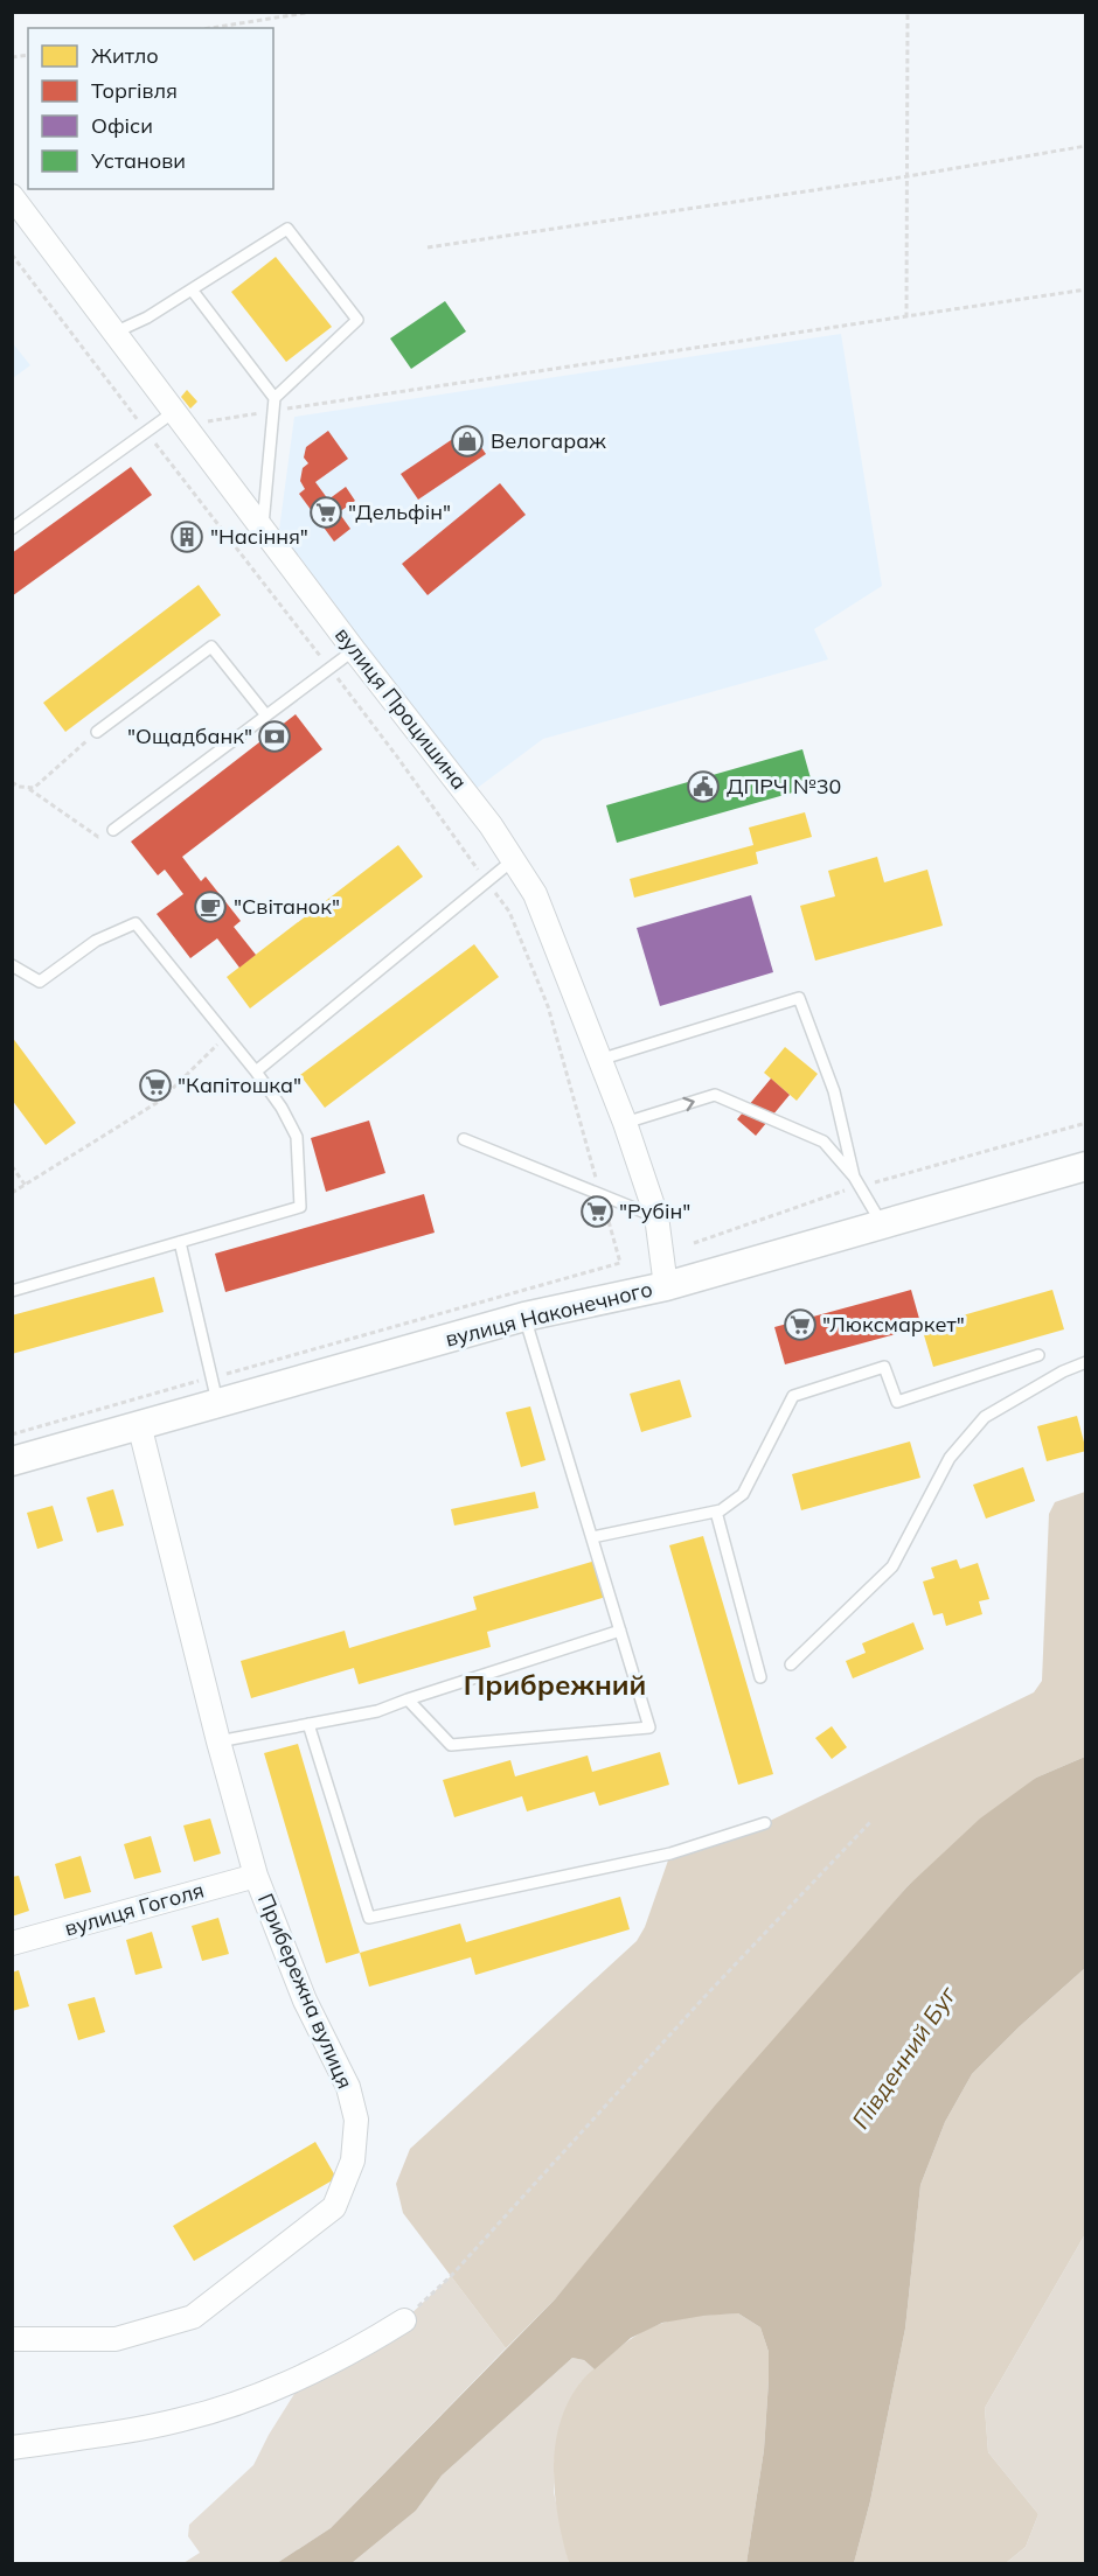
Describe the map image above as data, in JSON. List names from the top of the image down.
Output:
{
  "streets": {
    "street": [
      "вулиця Процишина",
      "вулиця Наконечного",
      "вулиця Гоголя",
      "Прибережна вулиця"
    ]
  },
  "crossings": [
    ["вулиця Процишина", "вулиця Наконечного"],
    ["вулиця Наконечного", "Прибережна вулиця"],
    ["вулиця Гоголя", "Прибережна вулиця"]
  ],
  "districts": ["Прибрежний"],
  "water": ["Південний Буг"],
  "places": {
    "shop": ["Велогараж"],
    "supermarket": [
      "\"Дельфін\"",
      "\"Капітошка\"",
      "\"Рубін\"",
      "\"Люксмаркет\""
    ],
    "building": ["\"Насіння\""],
    "bank": ["\"Ощадбанк\""],
    "public building": ["ДПРЧ №30"],
    "cafe": ["\"Світанок\""]
  },
  "legend": [
    "Житло",
    "Торгівля",
    "Офіси",
    "Установи"
  ]
}
